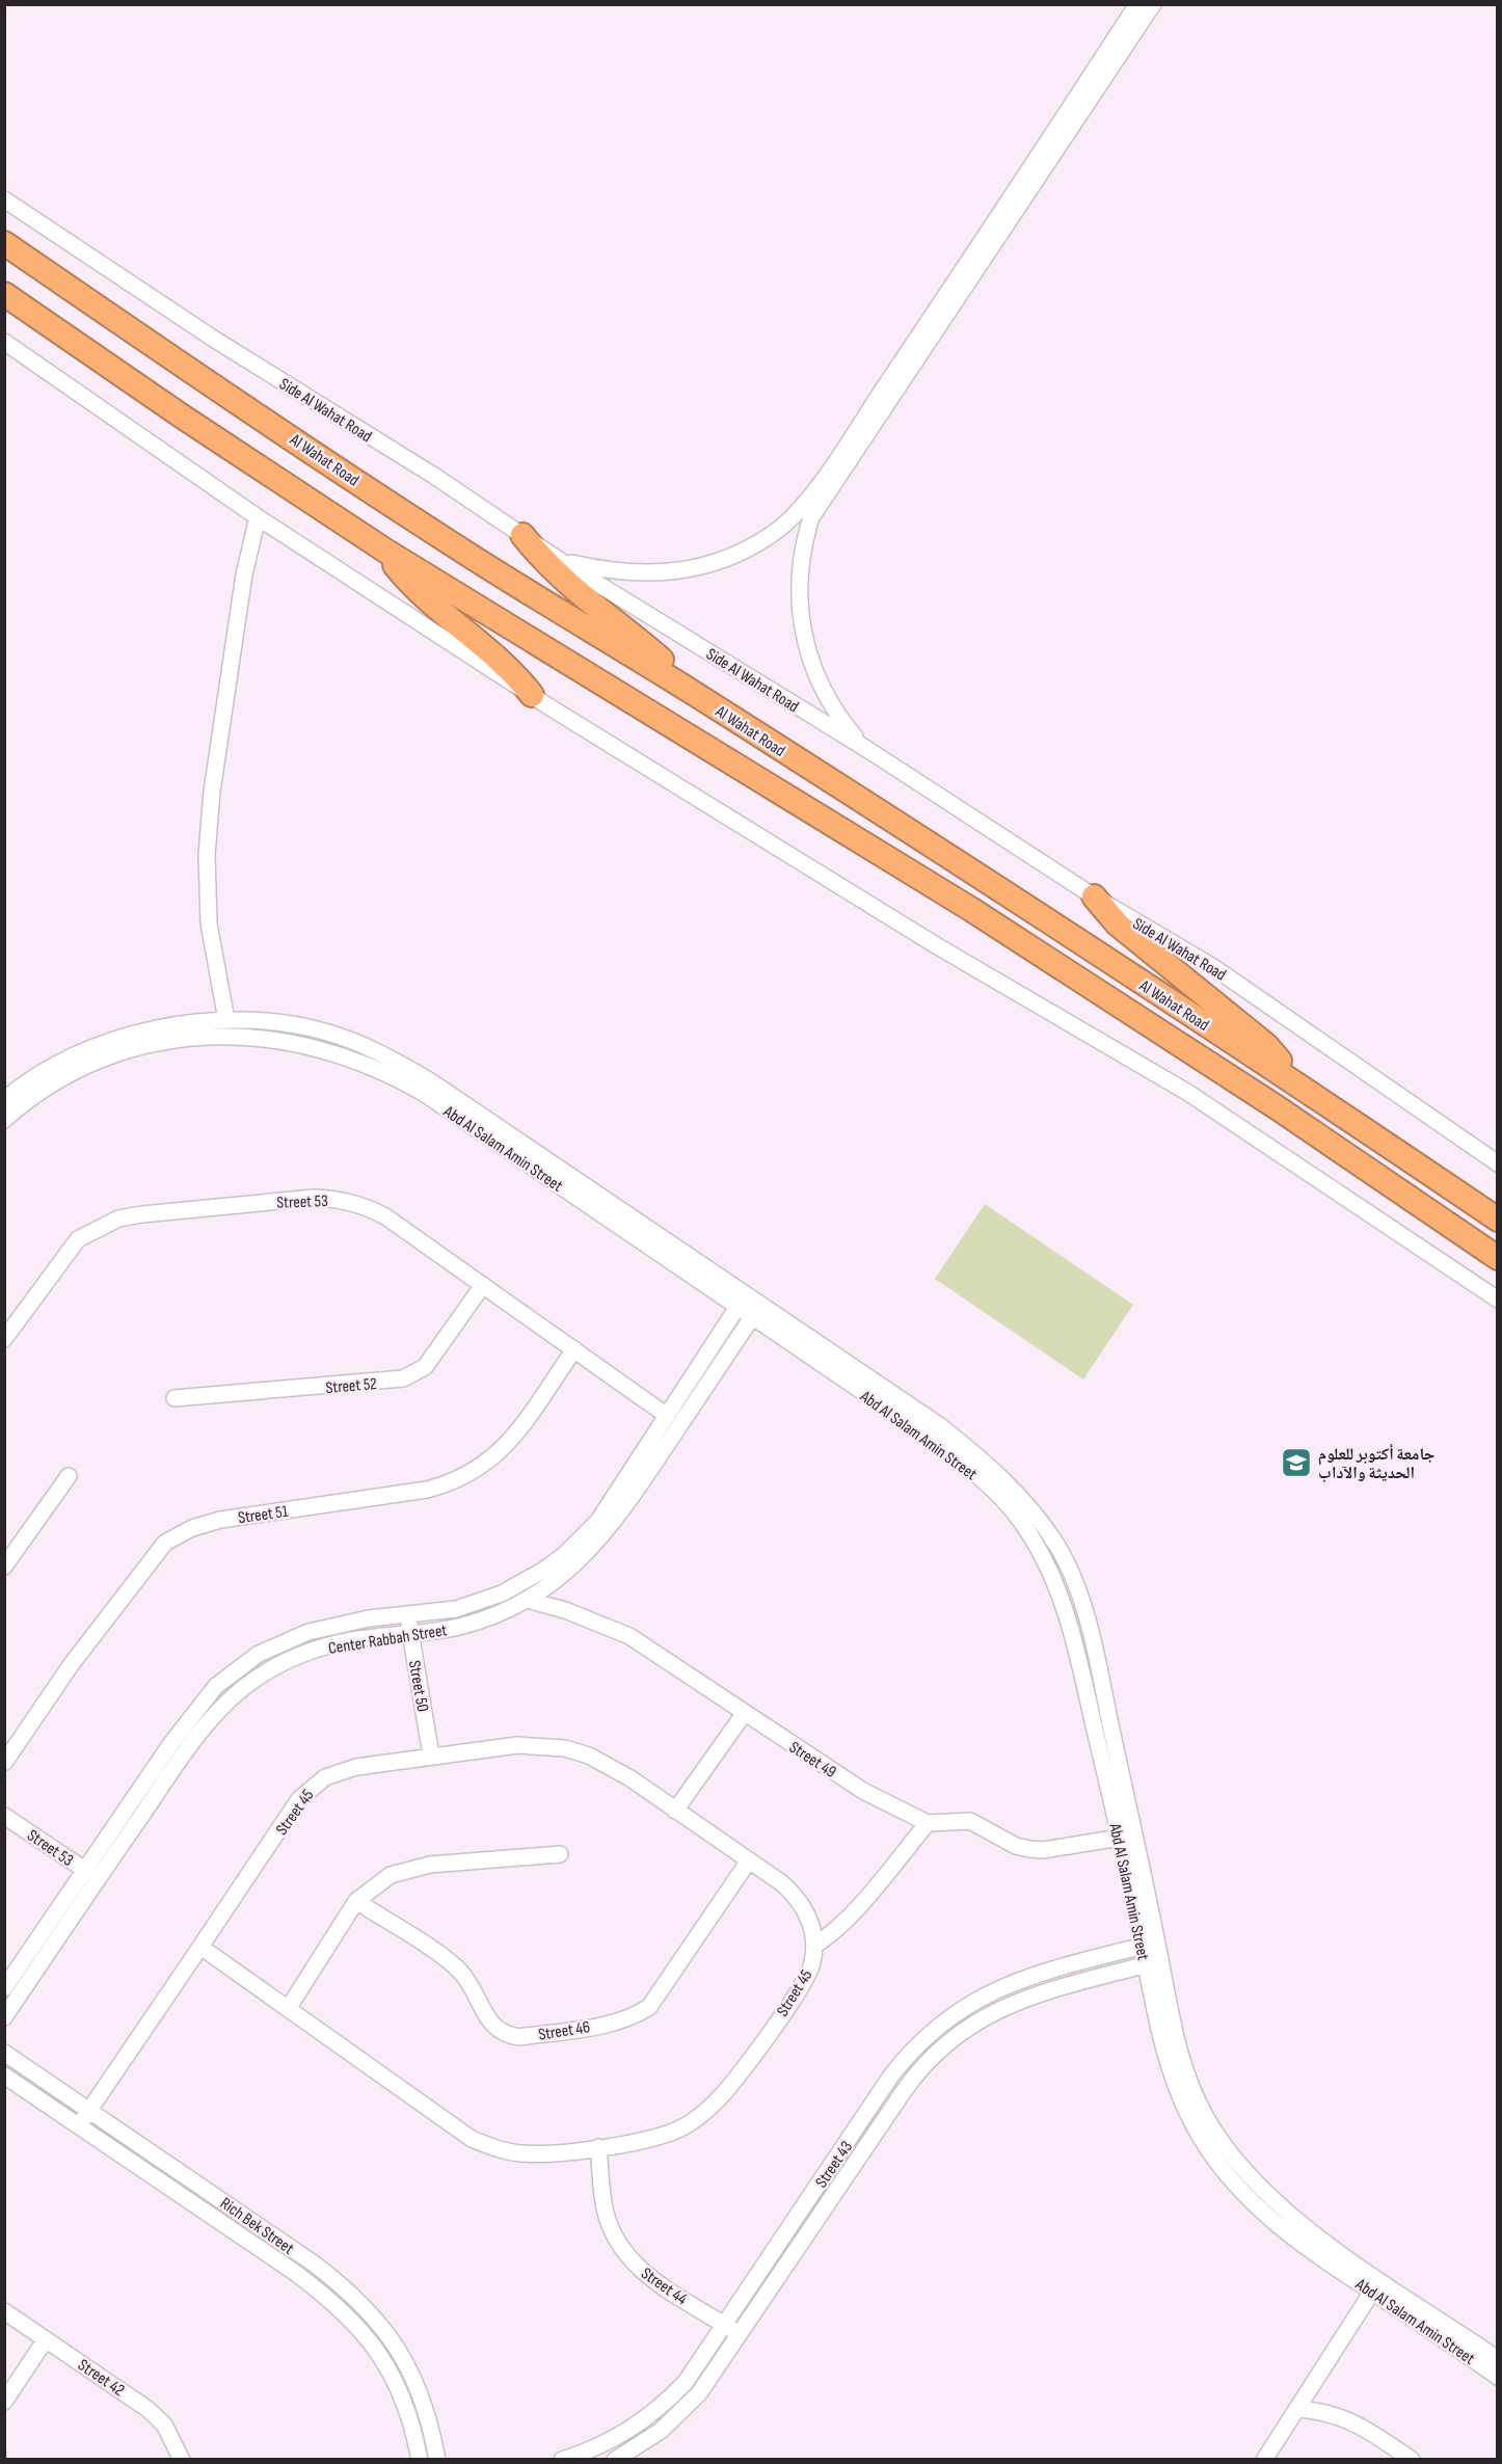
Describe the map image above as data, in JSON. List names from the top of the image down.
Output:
{
  "streets": {
    "highway": ["Al Wahat Road"],
    "street": [
      "Side Al Wahat Road",
      "Abd Al Salam Amin Street",
      "Street 53",
      "Street 52",
      "Street 51",
      "Center Rabbah Street",
      "Street 50",
      "Street 49",
      "Street 45",
      "Street 46",
      "Street 43",
      "Rich Bek Street",
      "Street 44",
      "Street 42"
    ]
  },
  "crossings": [
    ["Abd Al Salam Amin Street", "Center Rabbah Street"],
    ["Abd Al Salam Amin Street", "Street 49"],
    ["Abd Al Salam Amin Street", "Street 43"],
    ["Street 53", "Street 52"],
    ["Street 53", "Street 51"],
    ["Street 53", "Center Rabbah Street"],
    ["Center Rabbah Street", "Street 50"],
    ["Center Rabbah Street", "Street 49"],
    ["Street 50", "Street 45"],
    ["Street 45", "Street 46"],
    ["Street 45", "Rich Bek Street"],
    ["Street 45", "Street 44"],
    ["Street 43", "Street 44"]
  ],
  "places": {
    "school or university": ["جامعة أكتوبر للعلوم الحديثة والآداب"]
  }
}
